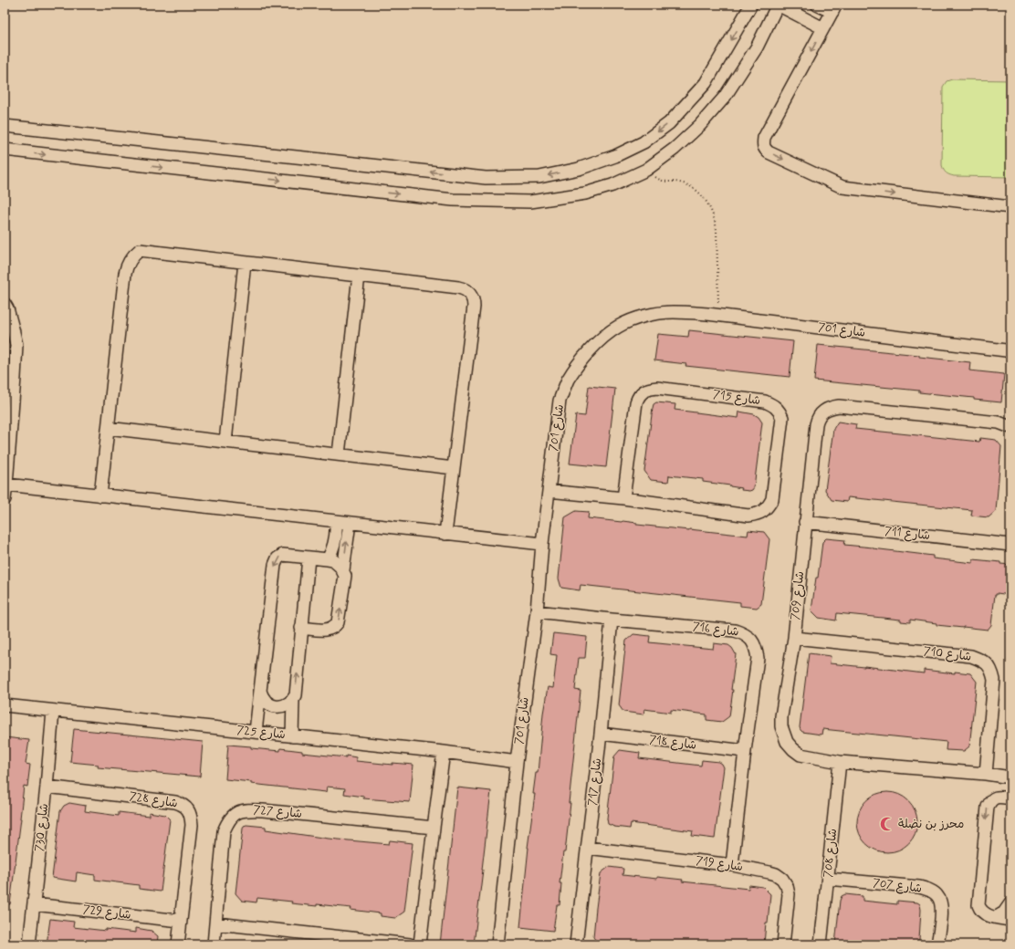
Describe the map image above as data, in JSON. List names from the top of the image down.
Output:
{
  "streets": {
    "street": [
      "شارع 701",
      "شارع 715",
      "شارع 711",
      "شارع 709",
      "شارع 716",
      "شارع 710",
      "شارع 725",
      "شارع 718",
      "شارع 717",
      "شارع 728",
      "شارع 727",
      "شارع 730",
      "شارع 708",
      "شارع 719",
      "شارع 707",
      "شارع 729"
    ]
  },
  "crossings": [
    ["شارع 701", "شارع 715"],
    ["شارع 701", "شارع 716"],
    ["شارع 701", "شارع 725"],
    ["شارع 711", "شارع 709"],
    ["شارع 709", "شارع 710"],
    ["شارع 709", "شارع 708"],
    ["شارع 716", "شارع 718"],
    ["شارع 716", "شارع 717"],
    ["شارع 716", "شارع 719"],
    ["شارع 725", "شارع 730"],
    ["شارع 718", "شارع 717"],
    ["شارع 717", "شارع 719"],
    ["شارع 728", "شارع 730"],
    ["شارع 728", "شارع 729"],
    ["شارع 730", "شارع 729"],
    ["شارع 708", "شارع 707"]
  ],
  "places": {
    "mosque": ["محرز بن نضلة"]
  }
}
